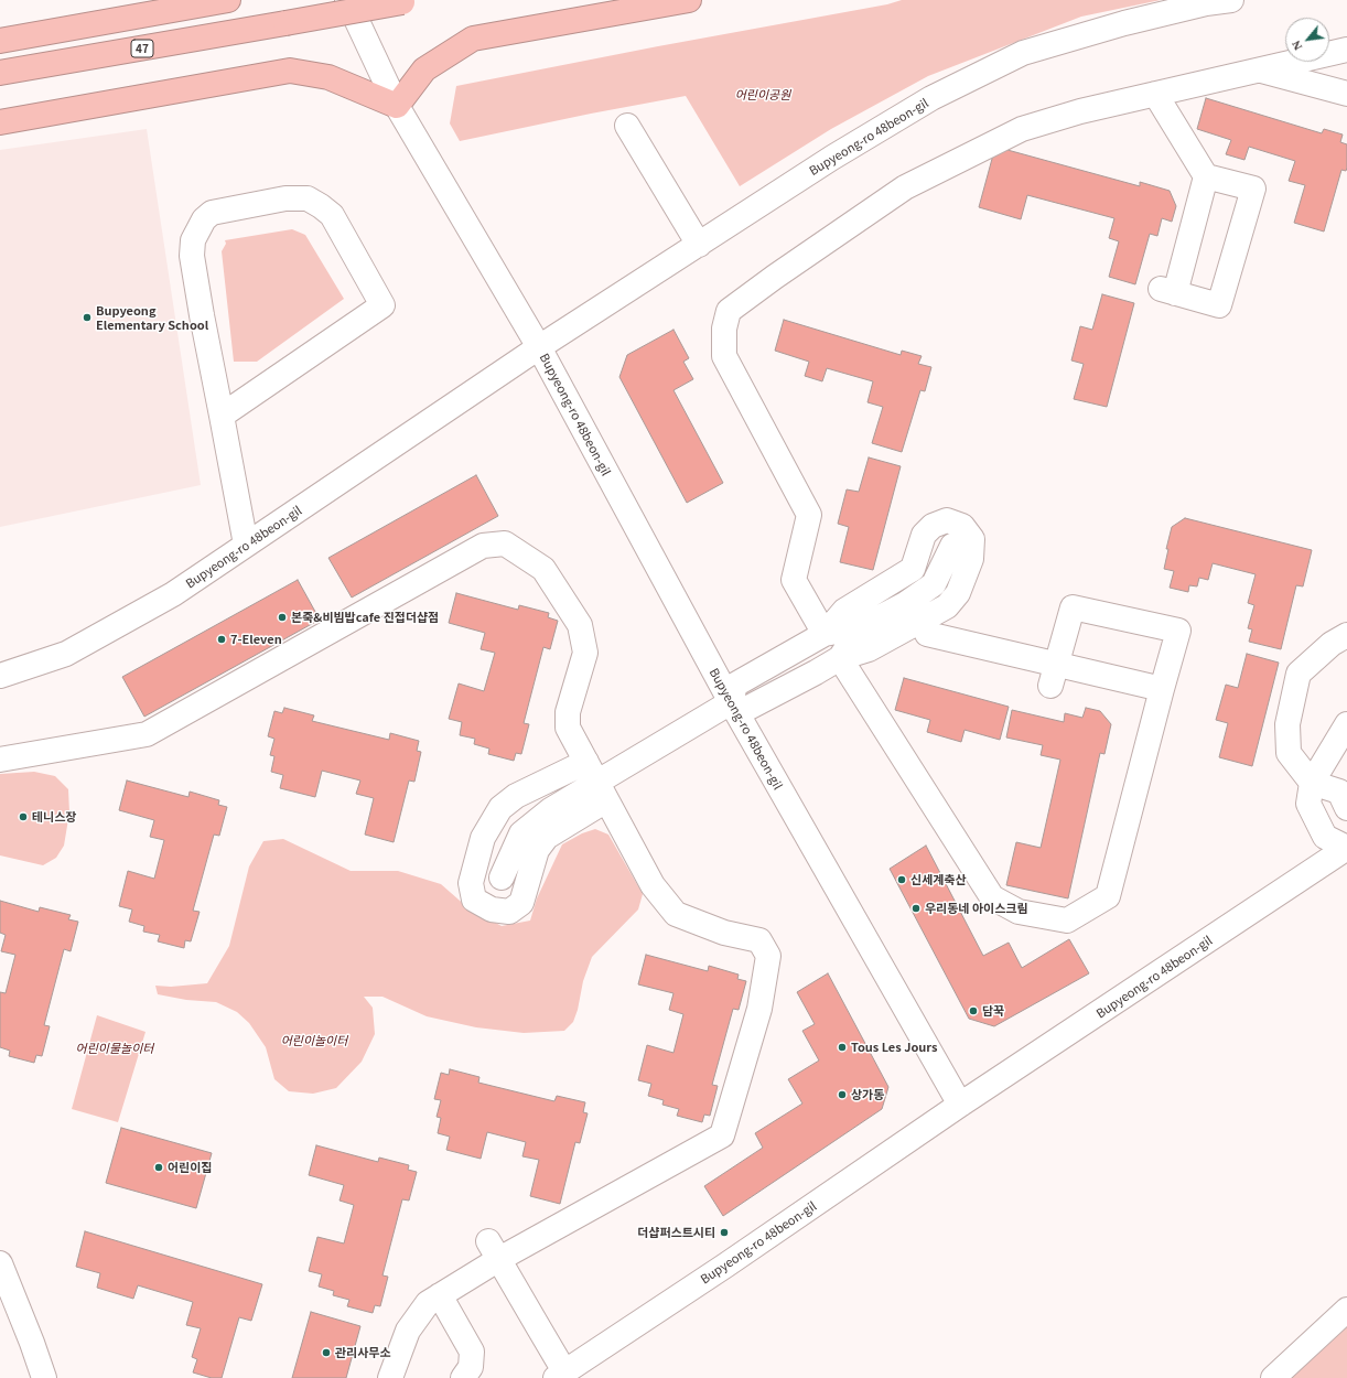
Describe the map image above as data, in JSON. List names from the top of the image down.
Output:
{
  "streets": {
    "highway": ["47"],
    "street": ["Bupyeong-ro 48beon-gil"]
  },
  "parks": ["어린이공원", "어린이놀이터", "어린이물놀이터"],
  "places": [
    "Bupyeong Elementary School",
    "본죽&비빔밥cafe 진접더샵점",
    "7-Eleven",
    "테니스장",
    "신세계축산",
    "우리동네 아이스크림",
    "담꾹",
    "Tous Les Jours",
    "상가동",
    "어린이집",
    "더샵퍼스트시티",
    "관리사무소"
  ],
  "north": "bottom left"
}
